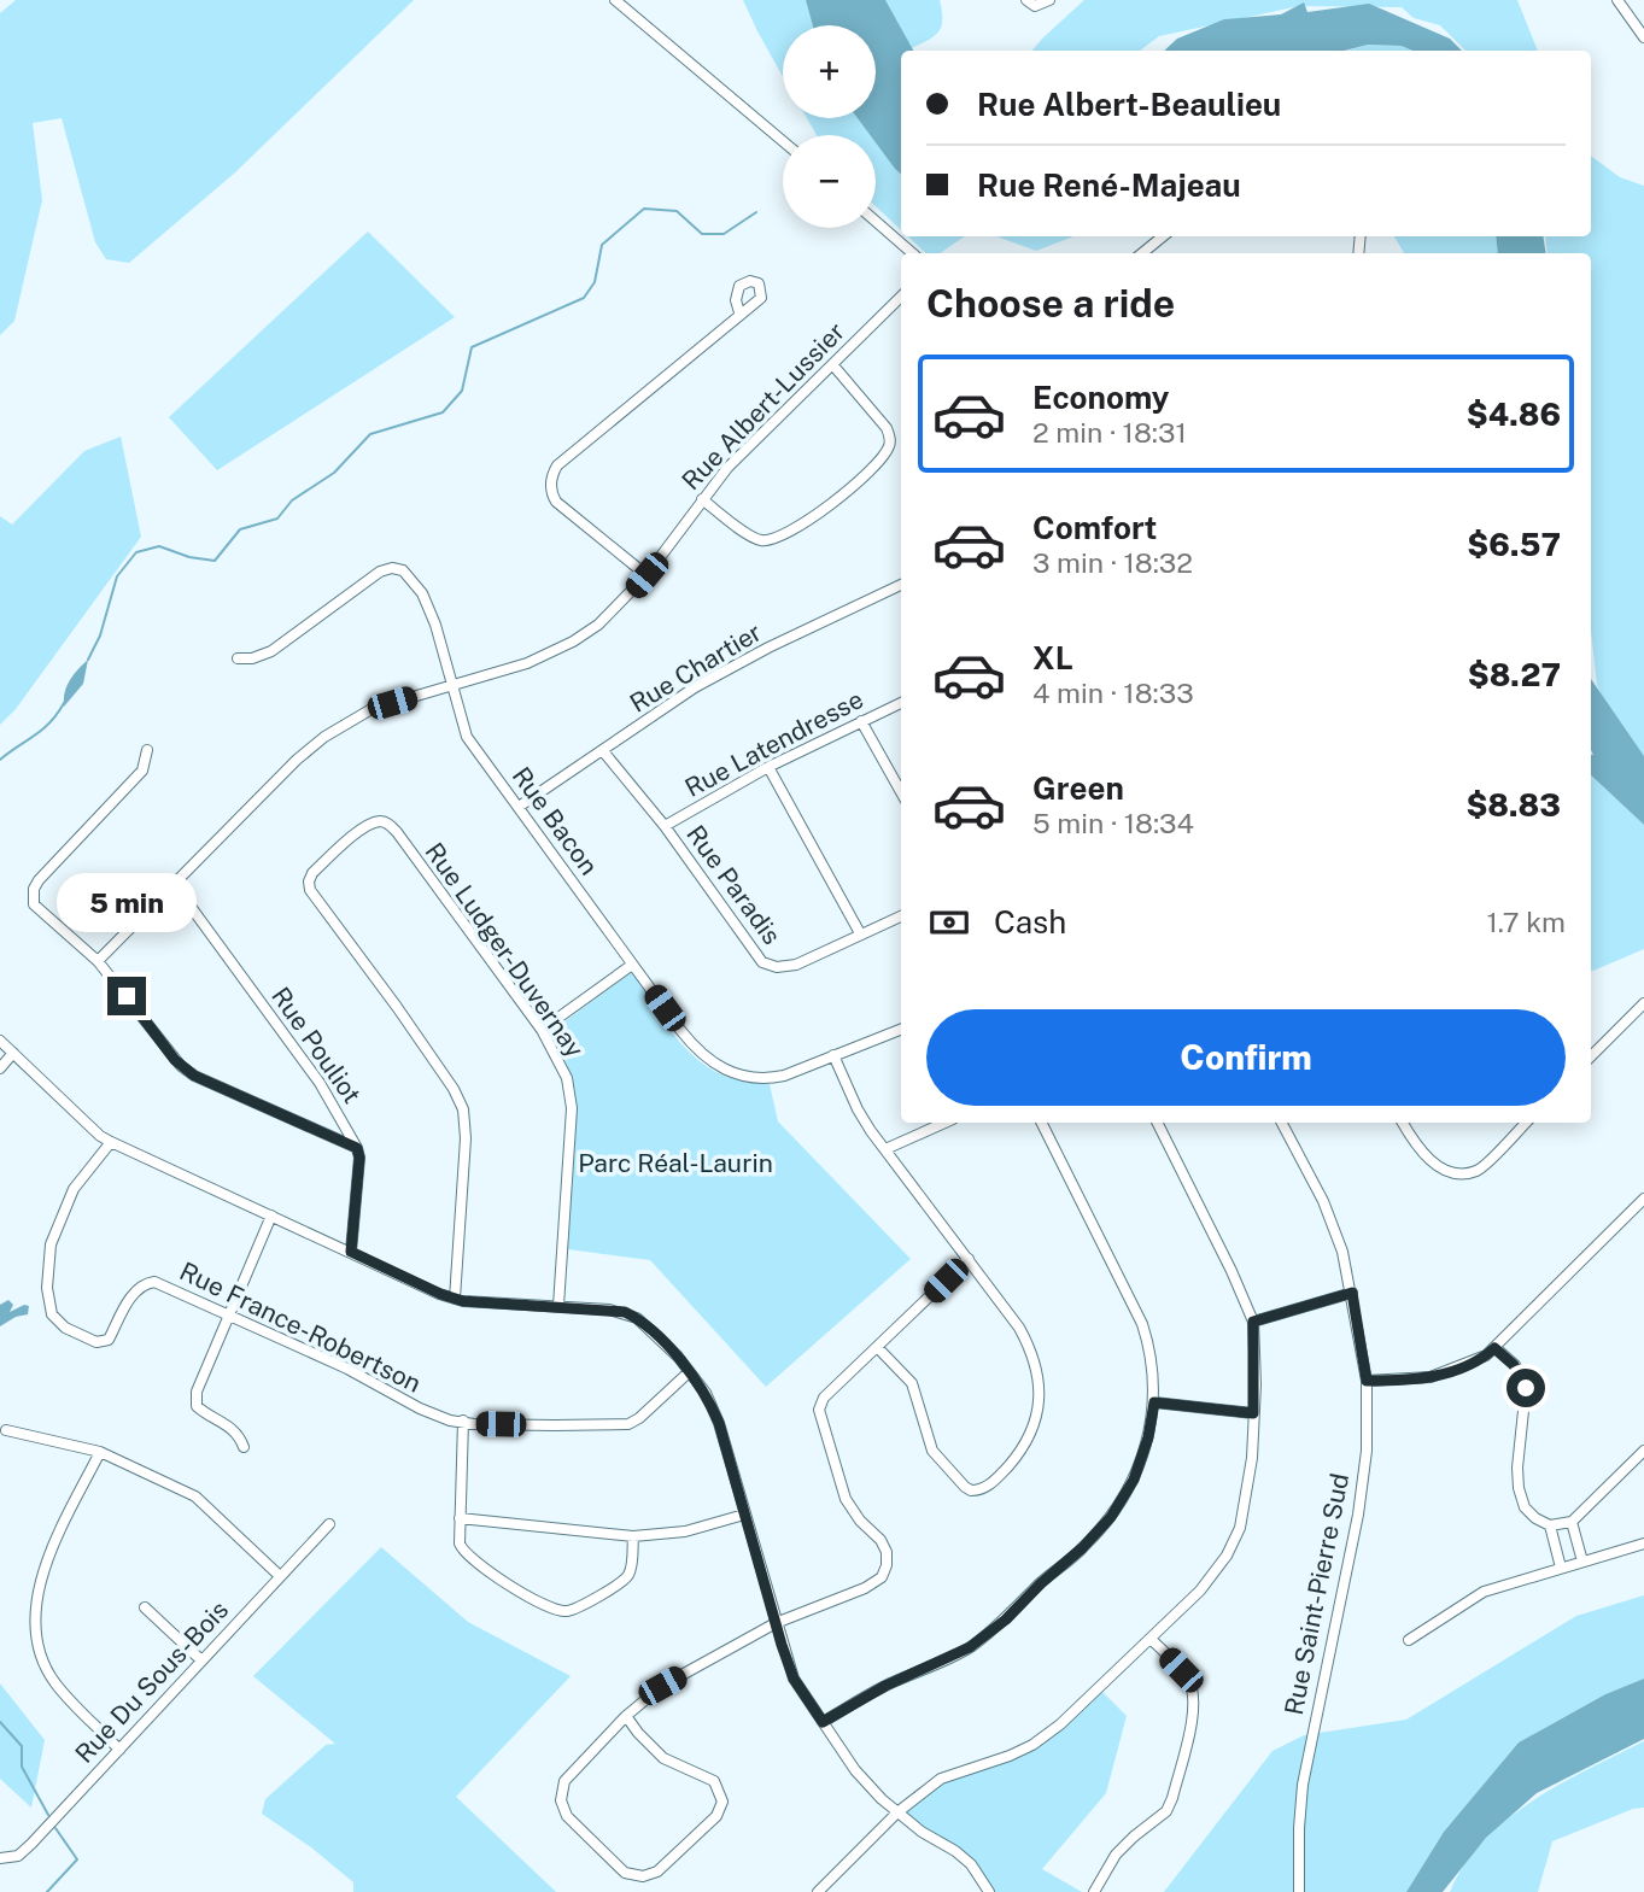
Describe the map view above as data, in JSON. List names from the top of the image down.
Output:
{
  "streets": {
    "street": [
      "Rue Albert-Lussier",
      "Rue Chartier",
      "Rue Latendresse",
      "Rue Bacon",
      "Rue Paradis",
      "Rue Ludger-Duvernay",
      "Rue Pouliot",
      "Rue France-Robertson",
      "Rue Saint-Pierre Sud",
      "Rue Du Sous-Bois"
    ]
  },
  "crossings": [
    ["Rue Albert-Lussier", "Rue Bacon"],
    ["Rue Albert-Lussier", "Rue Pouliot"],
    ["Rue Chartier", "Rue Bacon"],
    ["Rue Chartier", "Rue Paradis"],
    ["Rue Latendresse", "Rue Paradis"]
  ],
  "parks": ["Parc Réal-Laurin"],
  "page": {
    "map_buttons": ["+", "−"],
    "banner": ["Rue Albert-Beaulieu", "Rue René-Majeau"],
    "heading": "Choose a ride",
    "list": [
      {
        "name": "Economy",
        "note": "2 min · 18:31",
        "value": "$4.86"
      },
      {
        "name": "Comfort",
        "note": "3 min · 18:32",
        "value": "$6.57"
      },
      {
        "name": "XL",
        "note": "4 min · 18:33",
        "value": "$8.27"
      },
      {
        "name": "Green",
        "note": "5 min · 18:34",
        "value": "$8.83"
      }
    ],
    "bubble": "5 min",
    "pay": ["Cash", "1.7 km"],
    "buttons": "Confirm"
  }
}
